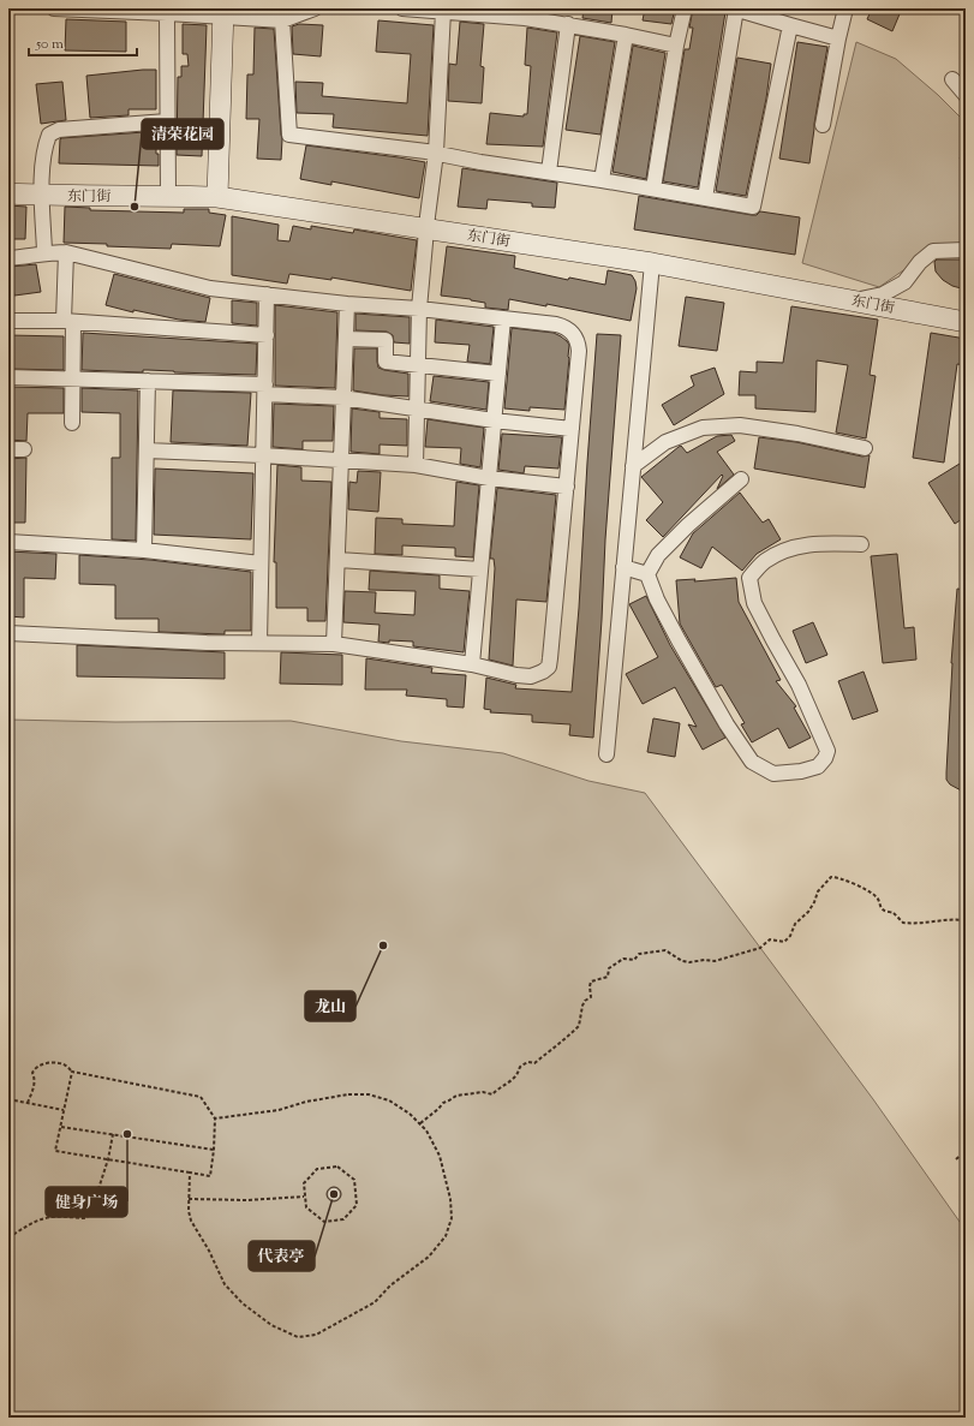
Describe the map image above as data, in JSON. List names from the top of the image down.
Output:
{
  "streets": {
    "street": ["东门街"]
  },
  "places": [
    "清荣花园",
    "龙山",
    "健身广场",
    "代表亭"
  ],
  "scale_bar": "50 m"
}
